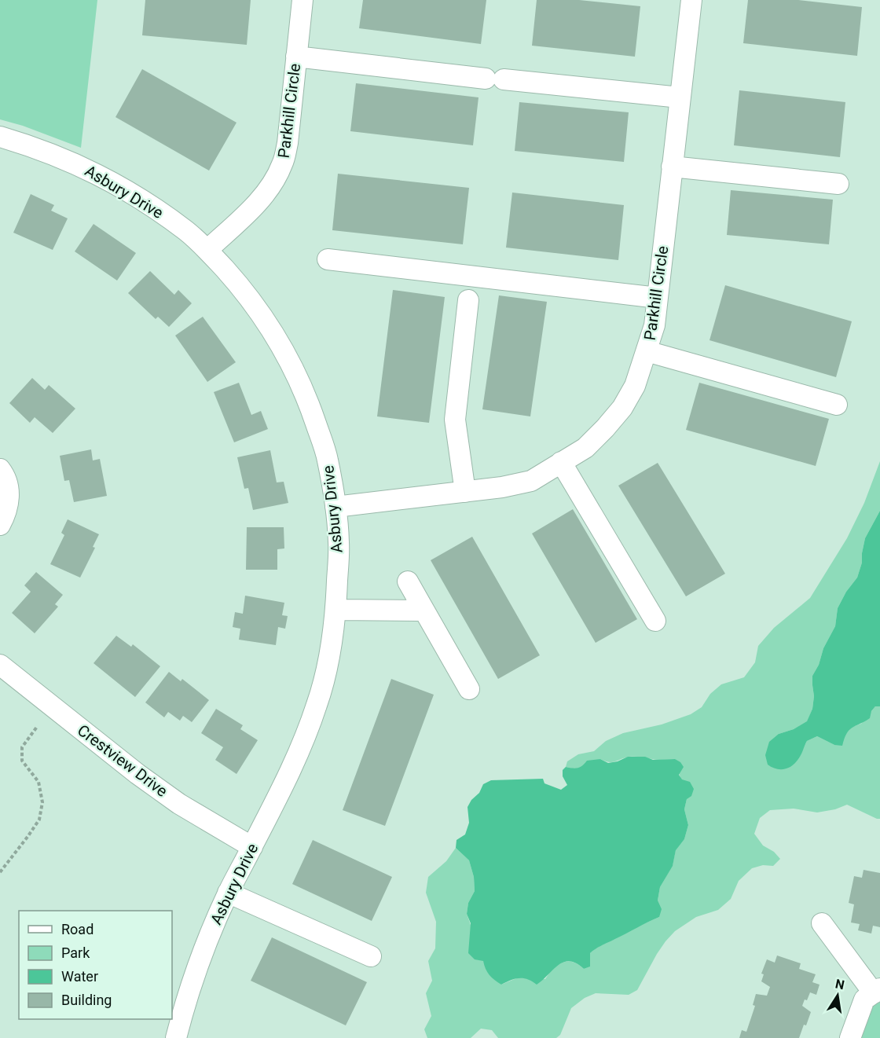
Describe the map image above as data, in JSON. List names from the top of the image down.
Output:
{
  "streets": {
    "street": ["Parkhill Circle", "Asbury Drive", "Crestview Drive"]
  },
  "crossings": [
    ["Parkhill Circle", "Asbury Drive"],
    ["Asbury Drive", "Crestview Drive"]
  ],
  "legend": [
    "Road",
    "Park",
    "Water",
    "Building"
  ],
  "north": "top"
}
